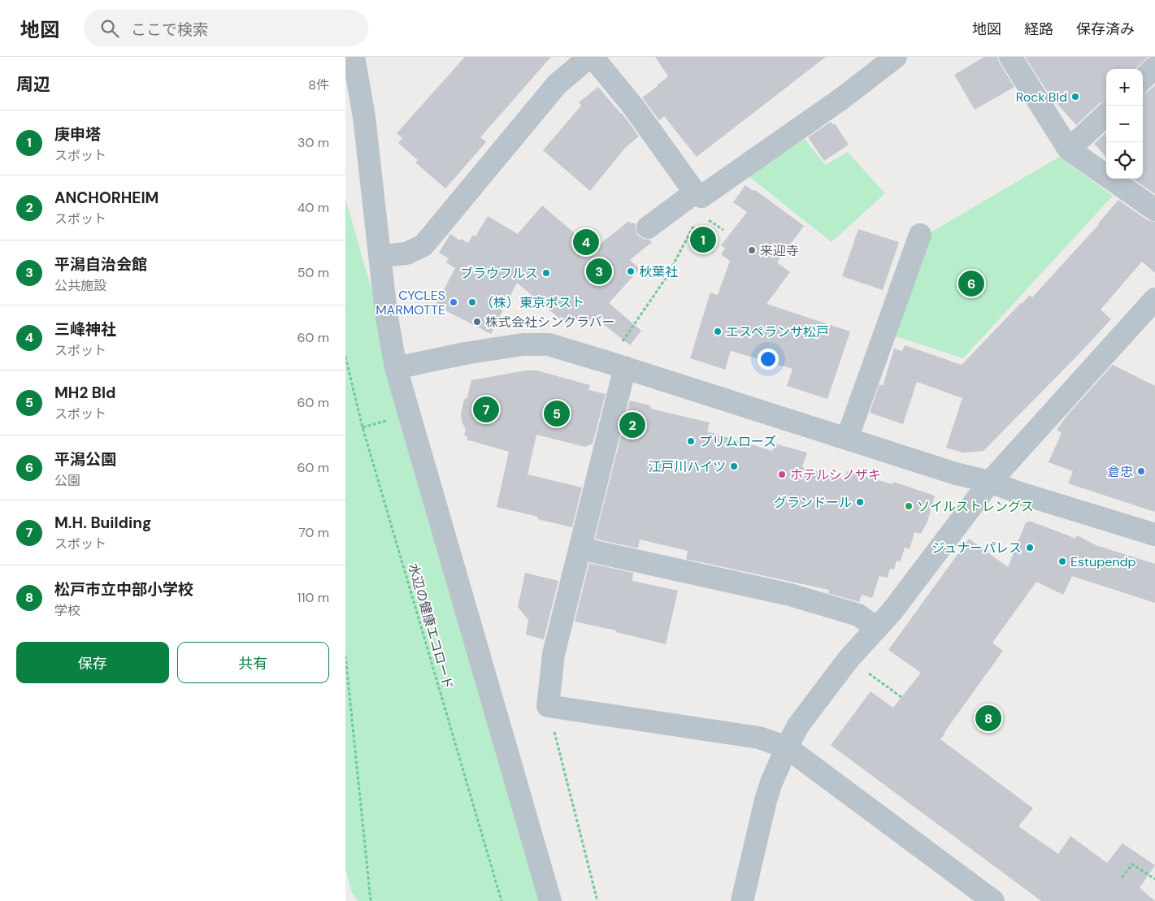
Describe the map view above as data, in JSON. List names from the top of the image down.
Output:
{
  "streets": {
    "path": ["水辺の健康エコロード"]
  },
  "places": [
    "Rock Bld",
    "来迎寺",
    "秋葉社",
    "ブラウフルス",
    "CYCLES MARMOTTE",
    "（株）東京ポスト",
    "株式会社シンクラバー",
    "エスペランサ松戸",
    "プリムローズ",
    "江戸川ハイツ",
    "倉忠",
    "ホテルシノザキ",
    "グランドール",
    "ソイルストレングス",
    "ジュナーパレス",
    "Estupendp"
  ],
  "page": {
    "header": "地図",
    "search": "ここで検索",
    "nav": ["地図", "経路", "保存済み"],
    "heading": ["周辺", "8件"],
    "map_buttons": ["+", "−"],
    "list": [
      {
        "mark": "1",
        "name": "庚申塔",
        "note": "スポット",
        "value": "30 m"
      },
      {
        "mark": "2",
        "name": "ANCHORHEIM",
        "note": "スポット",
        "value": "40 m"
      },
      {
        "mark": "3",
        "name": "平潟自治会館",
        "note": "公共施設",
        "value": "50 m"
      },
      {
        "mark": "4",
        "name": "三峰神社",
        "note": "スポット",
        "value": "60 m"
      },
      {
        "mark": "5",
        "name": "MH2 Bld",
        "note": "スポット",
        "value": "60 m"
      },
      {
        "mark": "6",
        "name": "平潟公園",
        "note": "公園",
        "value": "60 m"
      },
      {
        "mark": "7",
        "name": "M.H. Building",
        "note": "スポット",
        "value": "70 m"
      },
      {
        "mark": "8",
        "name": "松戸市立中部小学校",
        "note": "学校",
        "value": "110 m"
      }
    ],
    "pins": [
      "1",
      "4",
      "3",
      "6",
      "7",
      "5",
      "2",
      "8"
    ],
    "buttons": ["保存", "共有"]
  }
}
